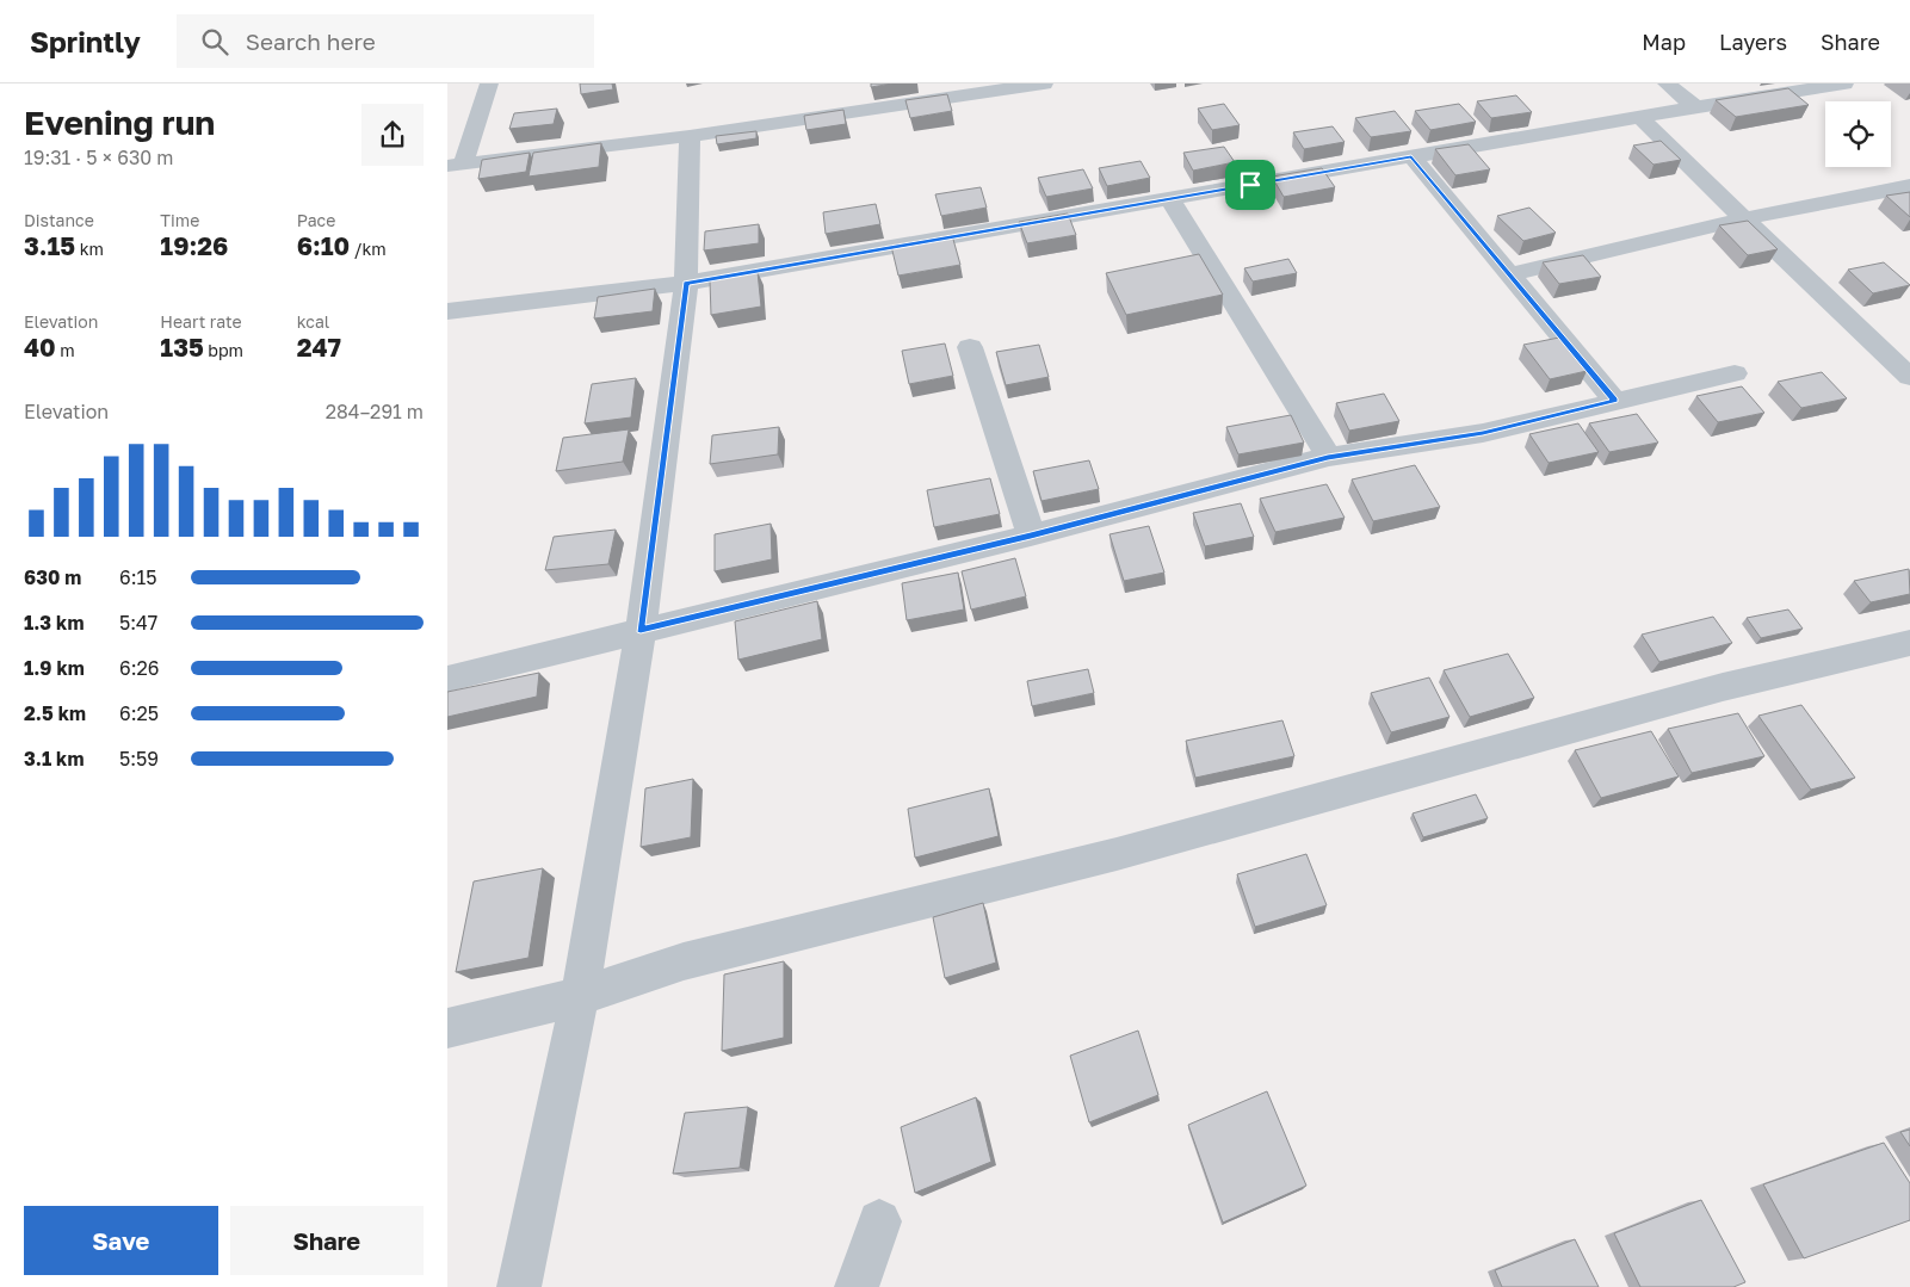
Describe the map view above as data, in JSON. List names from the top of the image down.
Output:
{
  "page": {
    "header": "Sprintly",
    "search": "Search here",
    "nav": ["Map", "Layers", "Share"],
    "heading": ["Evening run", "19:31 · 5 × 630 m"],
    "stats": [
      ["Distance", "3.15 km"],
      ["Time", "19:26"],
      ["Pace", "6:10 /km"],
      ["Elevation", "40 m"],
      ["Heart rate", "135 bpm"],
      ["kcal", "247"]
    ],
    "chart": ["Elevation", "284–291 m"],
    "list": [
      {
        "name": "630 m",
        "note": "6:15"
      },
      {
        "name": "1.3 km",
        "note": "5:47"
      },
      {
        "name": "1.9 km",
        "note": "6:26"
      },
      {
        "name": "2.5 km",
        "note": "6:25"
      },
      {
        "name": "3.1 km",
        "note": "5:59"
      }
    ],
    "buttons": ["Save", "Share"]
  }
}
